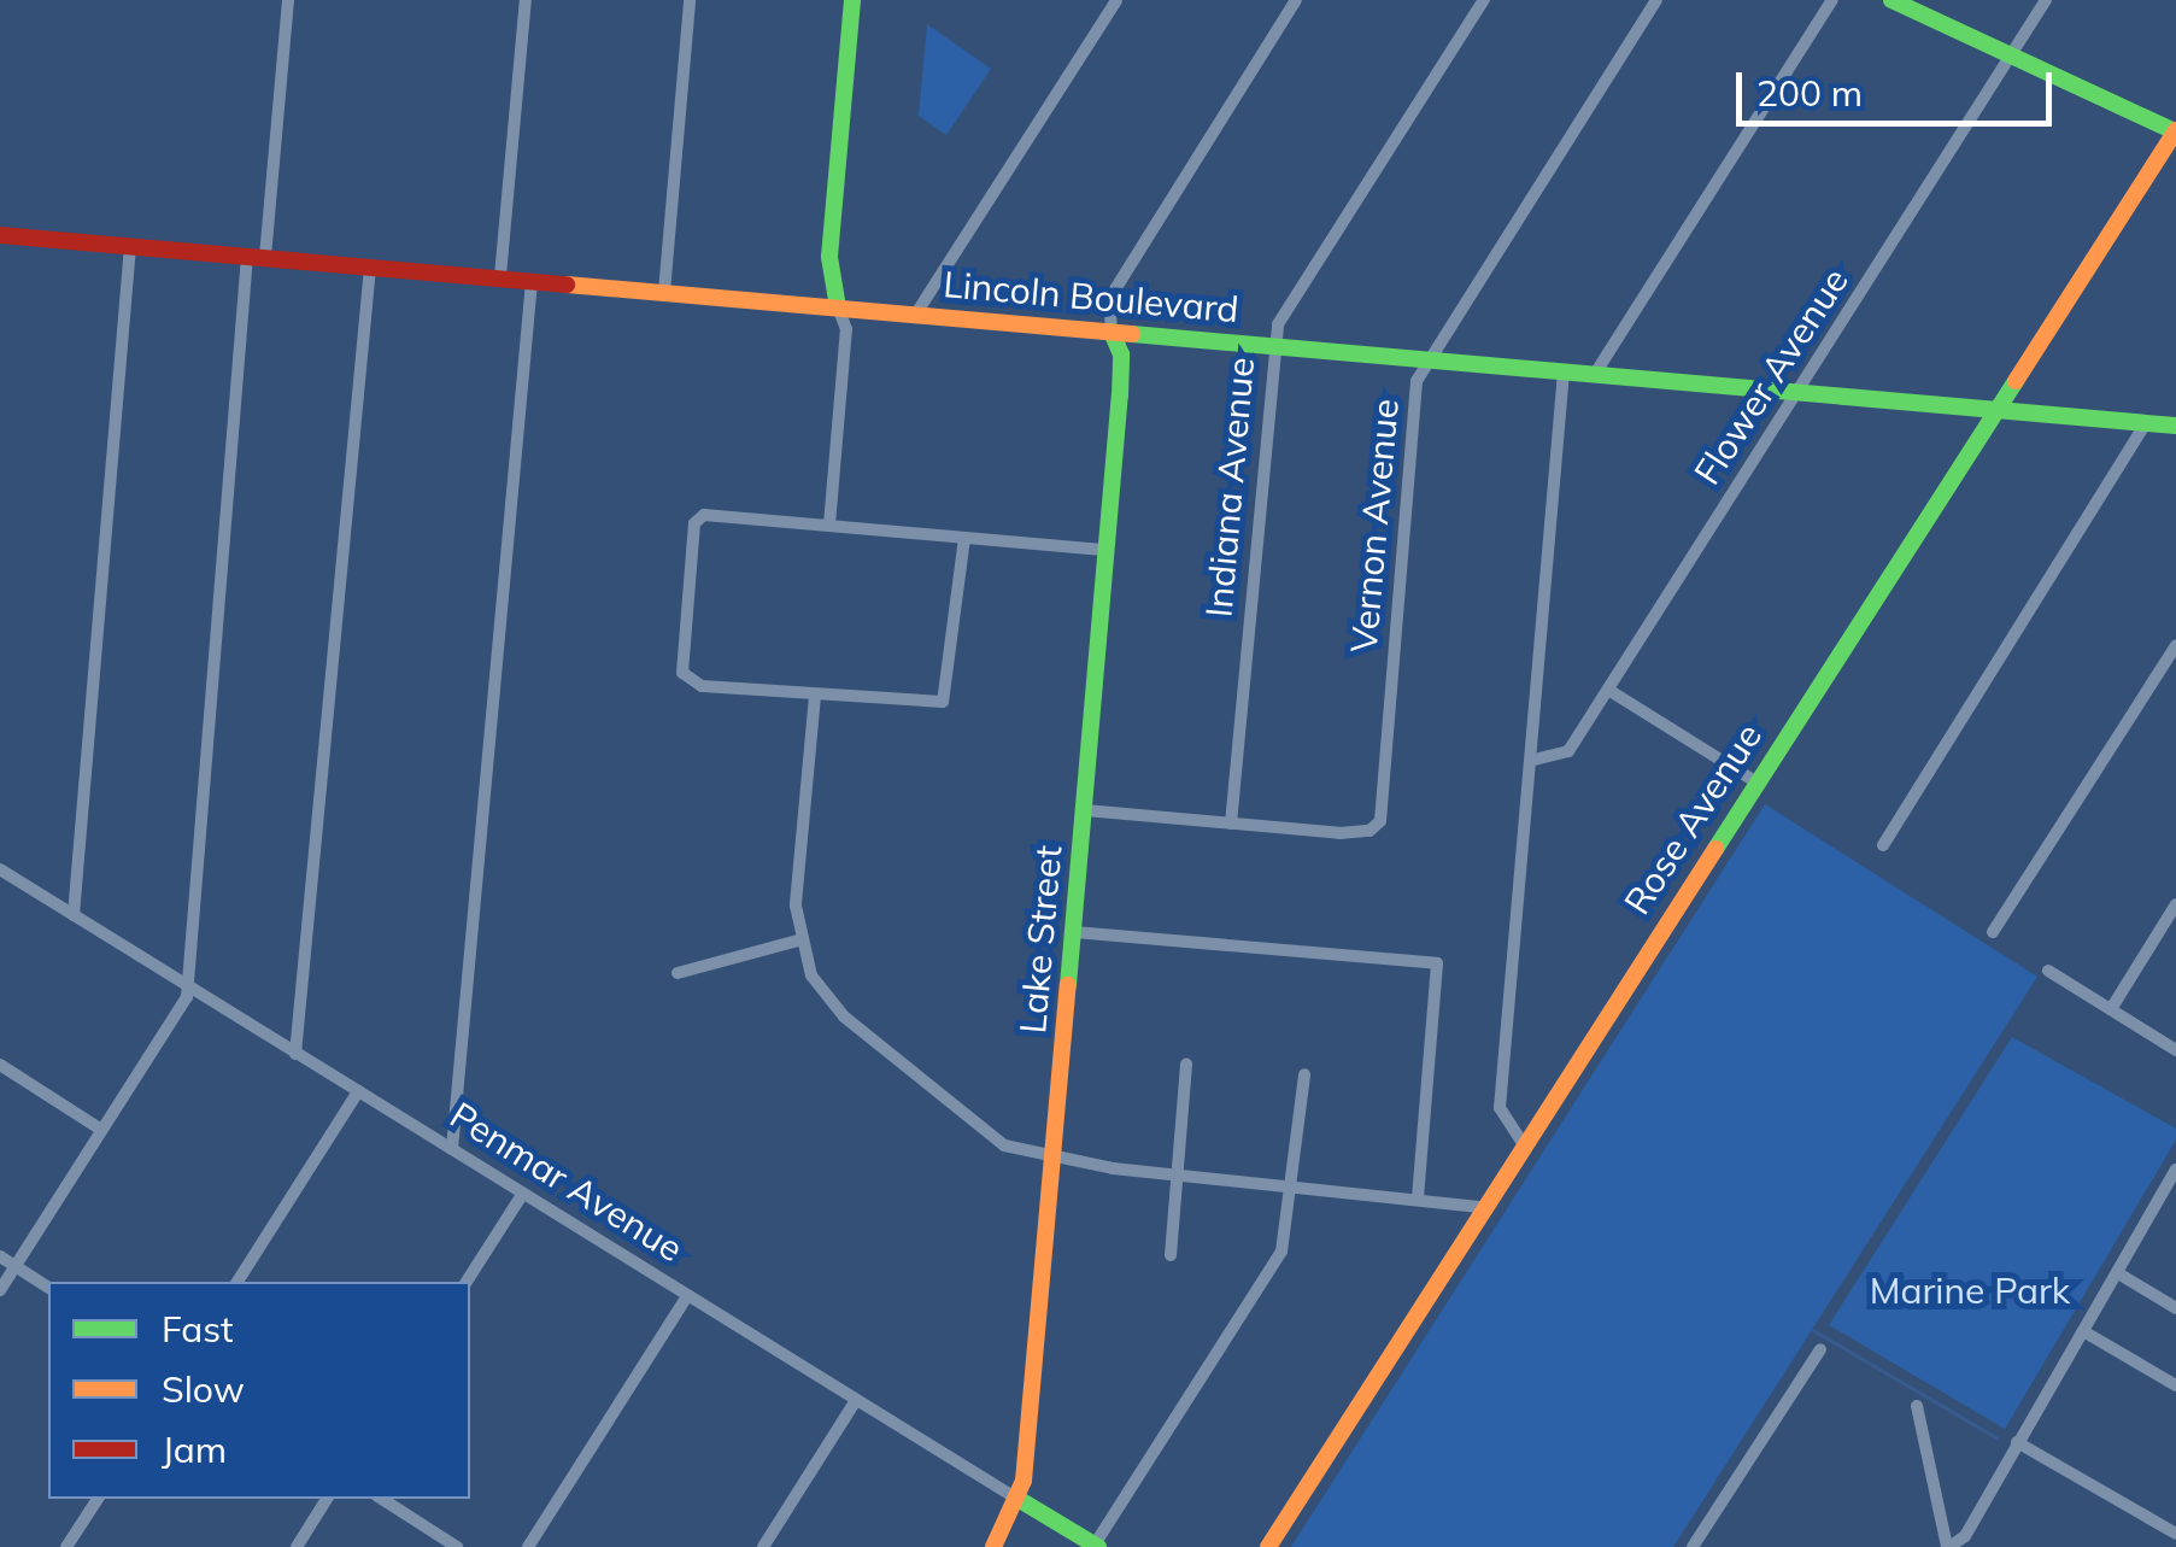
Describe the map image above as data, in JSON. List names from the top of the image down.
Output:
{
  "streets": {
    "main road": [
      "Lincoln Boulevard",
      "Rose Avenue",
      "Lake Street",
      "Penmar Avenue"
    ],
    "street": ["Flower Avenue", "Indiana Avenue", "Vernon Avenue"]
  },
  "crossings": [
    ["Lincoln Boulevard", "Flower Avenue"],
    ["Lincoln Boulevard", "Indiana Avenue"],
    ["Lincoln Boulevard", "Vernon Avenue"],
    ["Lincoln Boulevard", "Rose Avenue"],
    ["Lincoln Boulevard", "Lake Street"],
    ["Indiana Avenue", "Vernon Avenue"],
    ["Lake Street", "Penmar Avenue"]
  ],
  "parks": ["Marine Park"],
  "legend": ["Fast", "Slow", "Jam"],
  "scale_bar": "200 m"
}
